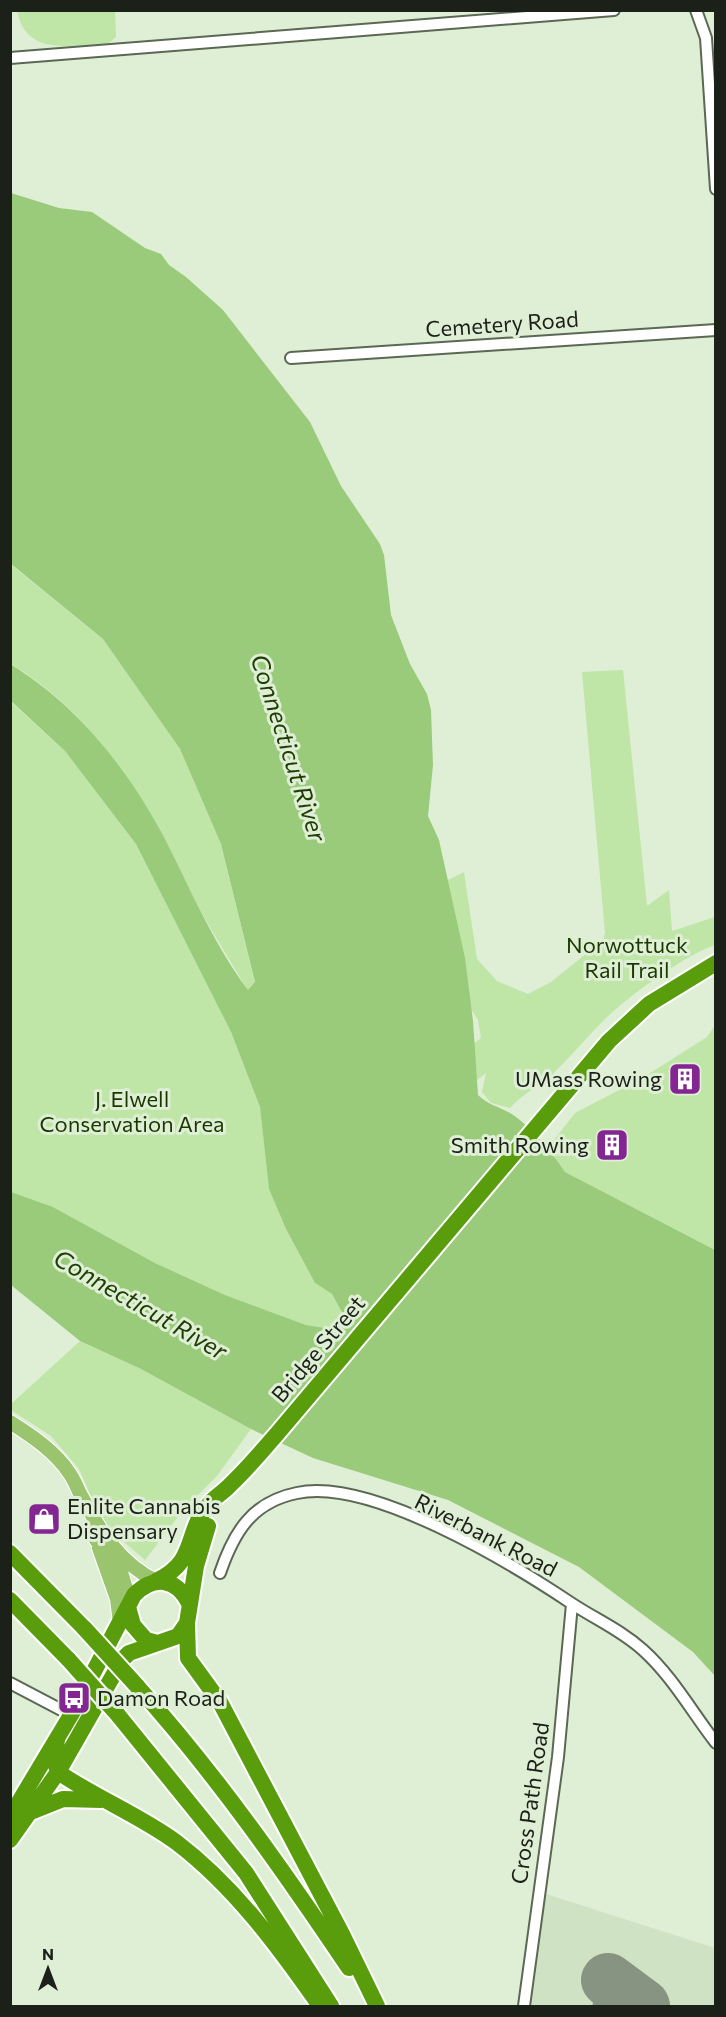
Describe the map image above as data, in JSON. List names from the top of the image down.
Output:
{
  "streets": {
    "highway": ["Bridge Street"],
    "street": ["Cemetery Road", "Riverbank Road", "Cross Path Road"]
  },
  "crossings": [
    ["Riverbank Road", "Cross Path Road"]
  ],
  "water": ["Connecticut River"],
  "parks": ["Norwottuck Rail Trail", "J. Elwell Conservation Area"],
  "places": {
    "building": ["UMass Rowing", "Smith Rowing"],
    "shop": ["Enlite Cannabis Dispensary"],
    "bus stop": ["Damon Road"]
  },
  "north": "top"
}
